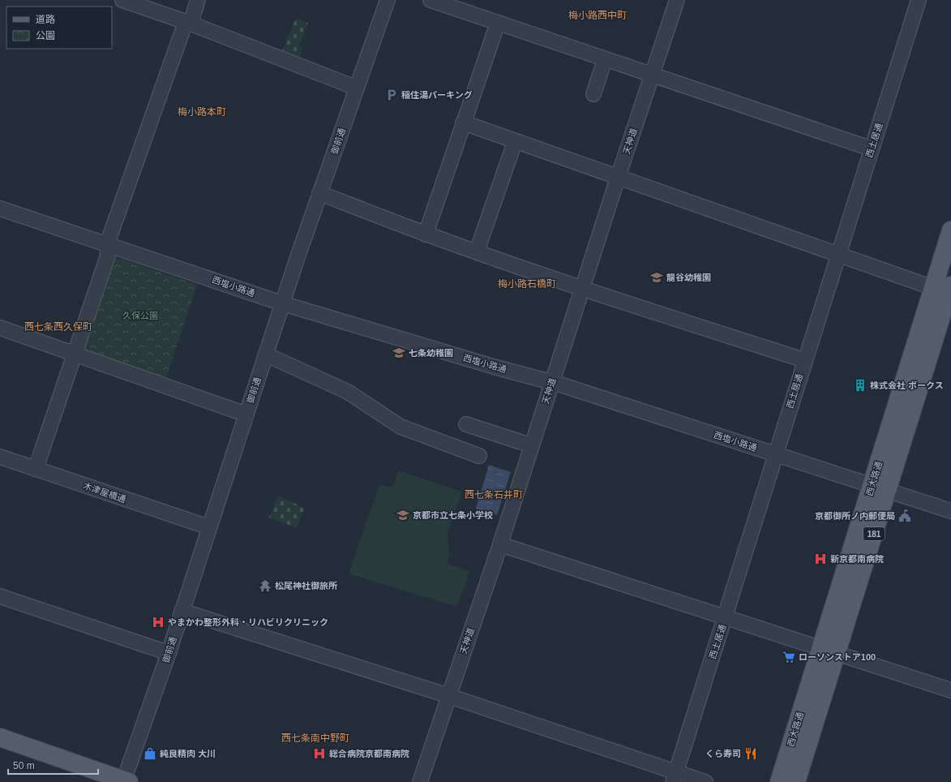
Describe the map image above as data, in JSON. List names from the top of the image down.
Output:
{
  "streets": {
    "main road": ["西大路通", "181"],
    "street": [
      "西土居通",
      "御前通",
      "天神道",
      "西塩小路通",
      "木津屋橋通"
    ]
  },
  "crossings": [
    ["西土居通", "西塩小路通"],
    ["御前通", "西塩小路通"],
    ["御前通", "木津屋橋通"],
    ["天神道", "西塩小路通"],
    ["西塩小路通", "西大路通"]
  ],
  "districts": [
    "梅小路西中町",
    "梅小路本町",
    "梅小路石橋町",
    "西七条西久保町",
    "西七条石井町",
    "西七条南中野町"
  ],
  "parks": ["久保公園"],
  "places": {
    "parking": ["稲住湯パーキング"],
    "school or university": ["龍谷幼稚園", "七条幼稚園", "京都市立七条小学校"],
    "building": ["株式会社 ボークス"],
    "public building": ["京都御所ノ内郵便局"],
    "hospital": ["新京都南病院", "やまかわ整形外科・リハビリクリニック", "総合病院京都南病院"],
    "temple": ["松尾神社御旅所"],
    "supermarket": ["ローソンストア100"],
    "shop": ["純良精肉 大川"],
    "restaurant": ["くら寿司"]
  },
  "legend": ["道路", "公園"],
  "scale_bar": "50 m"
}
